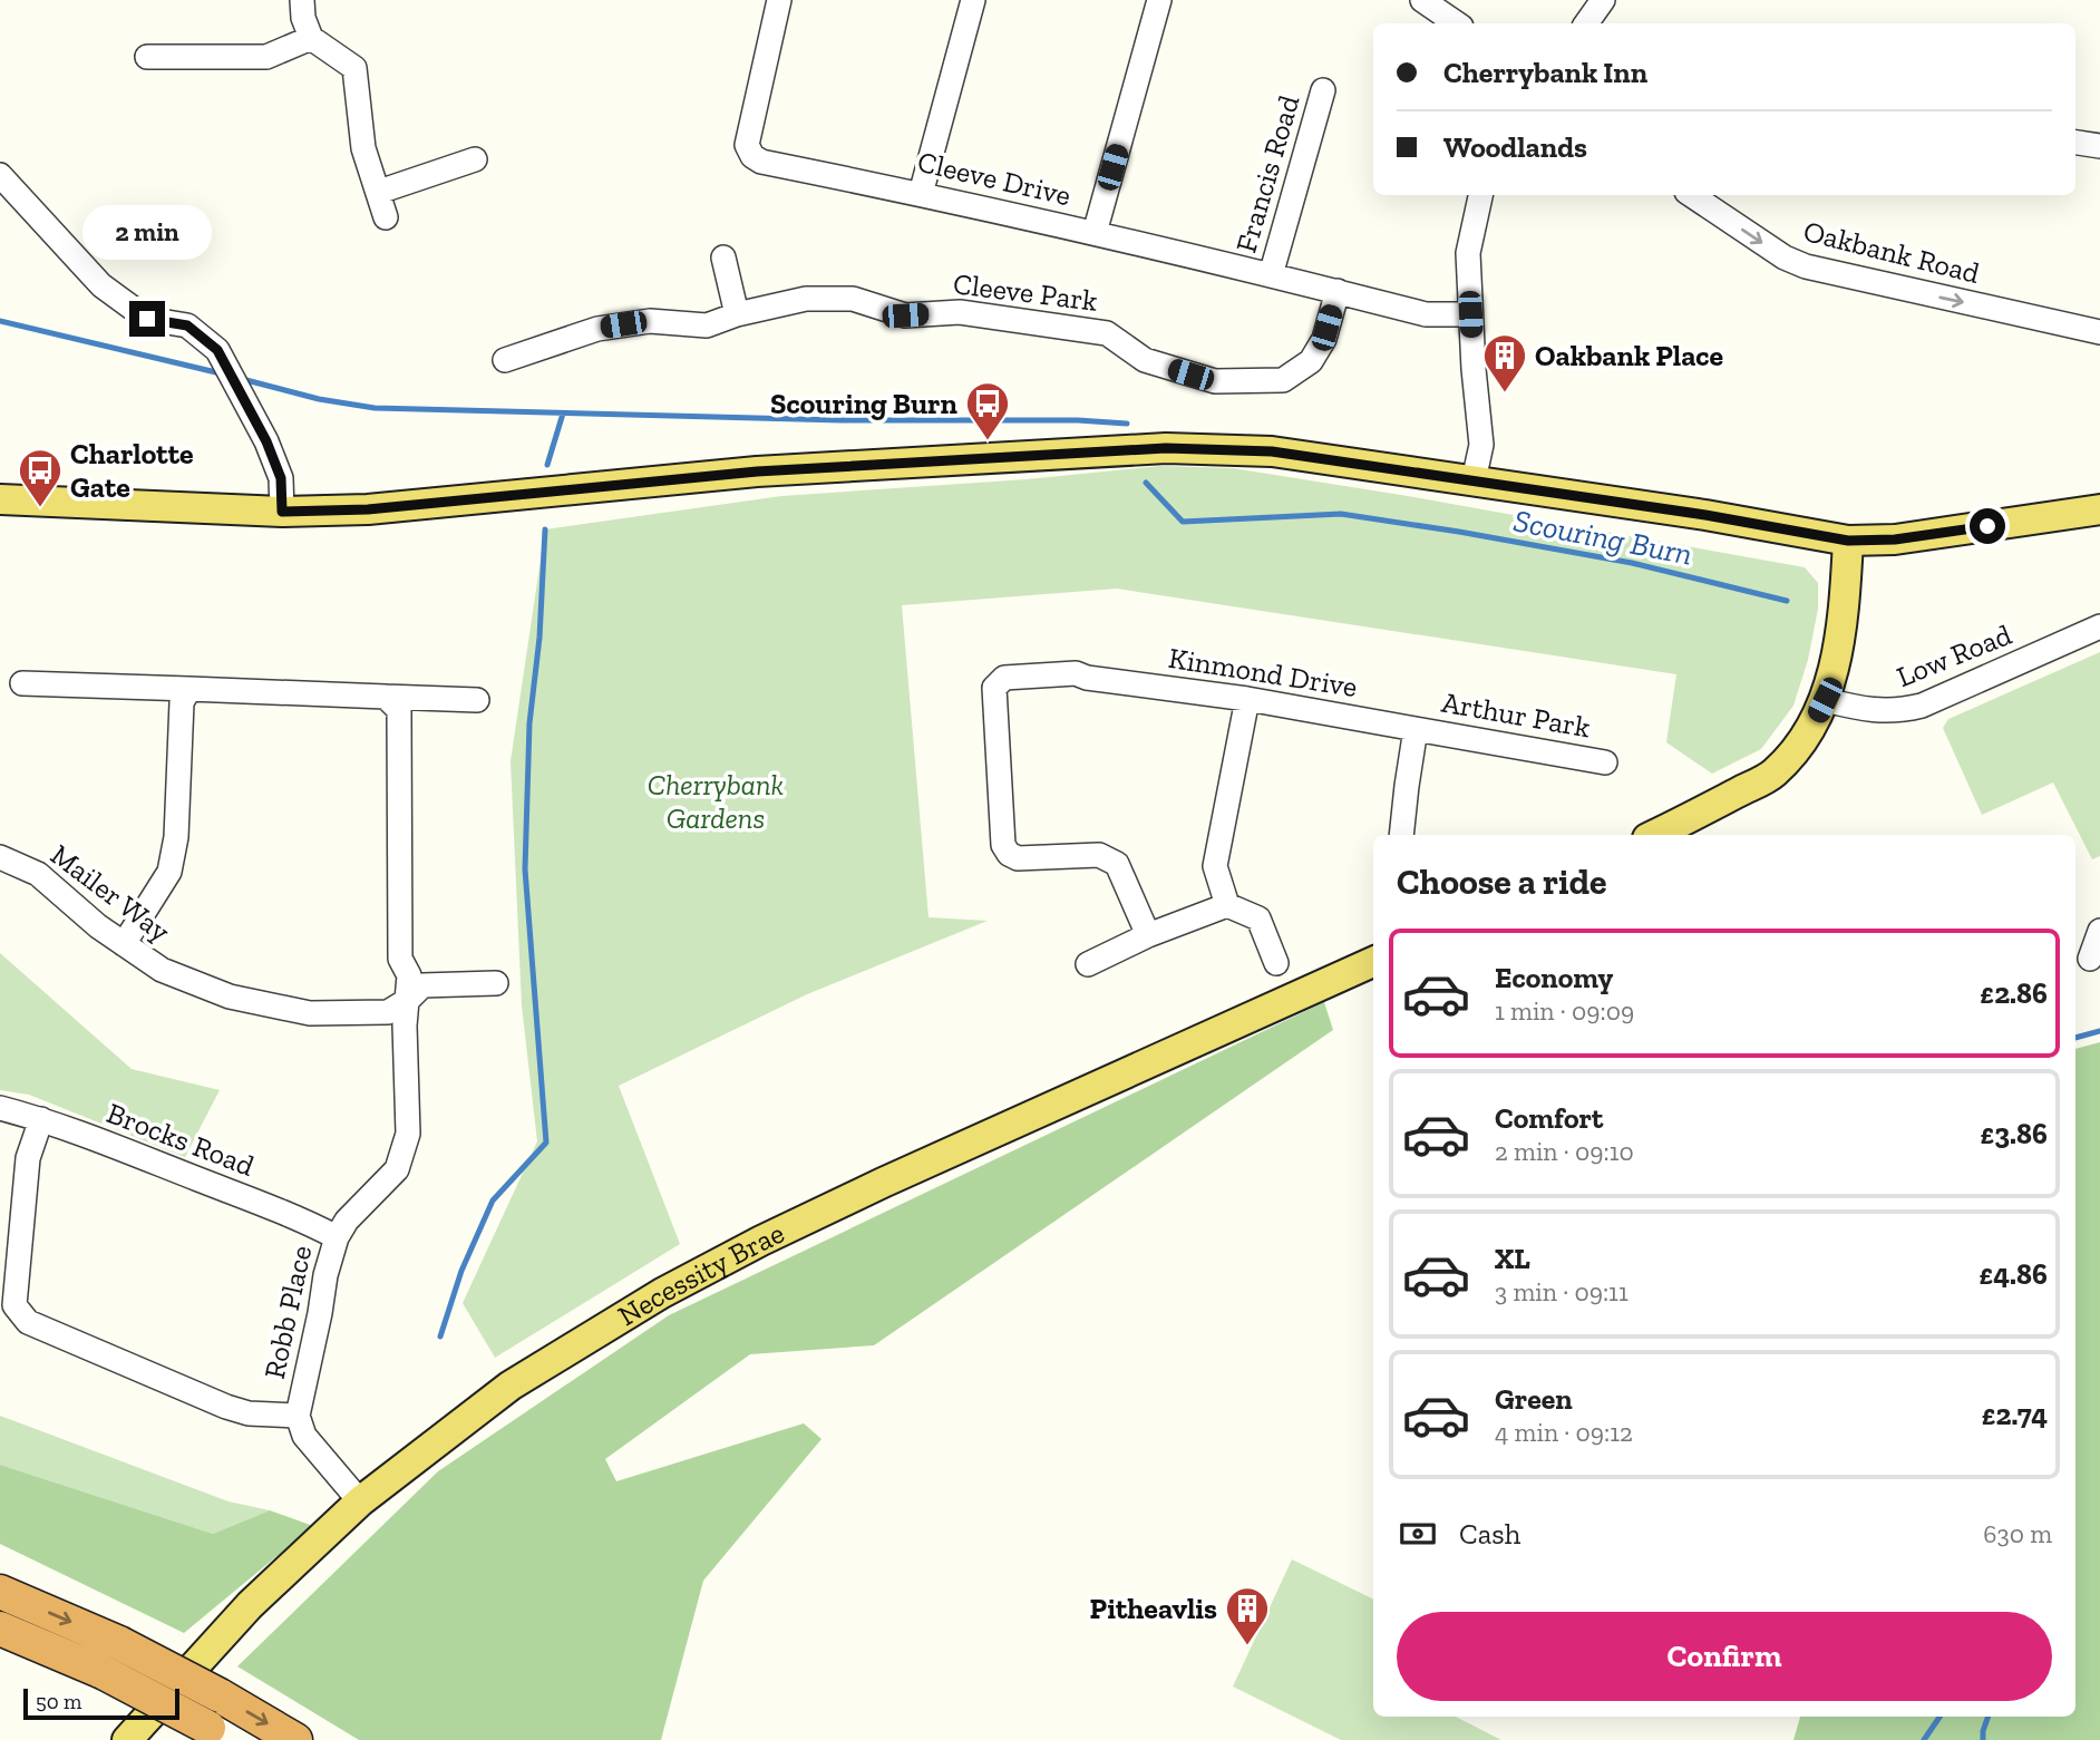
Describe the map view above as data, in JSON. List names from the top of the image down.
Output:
{
  "streets": {
    "main road": ["Necessity Brae"],
    "street": [
      "Francis Road",
      "Cleeve Drive",
      "Oakbank Road",
      "Cleeve Park",
      "Low Road",
      "Kinmond Drive",
      "Arthur Park",
      "Mailer Way",
      "Brocks Road",
      "Robb Place"
    ]
  },
  "crossings": [
    ["Francis Road", "Cleeve Drive"],
    ["Cleeve Drive", "Cleeve Park"],
    ["Kinmond Drive", "Arthur Park"],
    ["Mailer Way", "Robb Place"],
    ["Brocks Road", "Robb Place"],
    ["Necessity Brae", "Robb Place"]
  ],
  "one_way": ["Oakbank Road"],
  "water": ["Scouring Burn"],
  "parks": ["Cherrybank Gardens"],
  "places": {
    "building": ["Oakbank Place", "Pitheavlis"],
    "bus stop": ["Scouring Burn", "Charlotte Gate"]
  },
  "scale_bar": "50 m",
  "page": {
    "banner": ["Cherrybank Inn", "Woodlands"],
    "bubble": "2 min",
    "heading": "Choose a ride",
    "list": [
      {
        "name": "Economy",
        "note": "1 min · 09:09",
        "value": "£2.86"
      },
      {
        "name": "Comfort",
        "note": "2 min · 09:10",
        "value": "£3.86"
      },
      {
        "name": "XL",
        "note": "3 min · 09:11",
        "value": "£4.86"
      },
      {
        "name": "Green",
        "note": "4 min · 09:12",
        "value": "£2.74"
      }
    ],
    "pay": ["Cash", "630 m"],
    "buttons": "Confirm",
    "scale": "50 m"
  }
}
